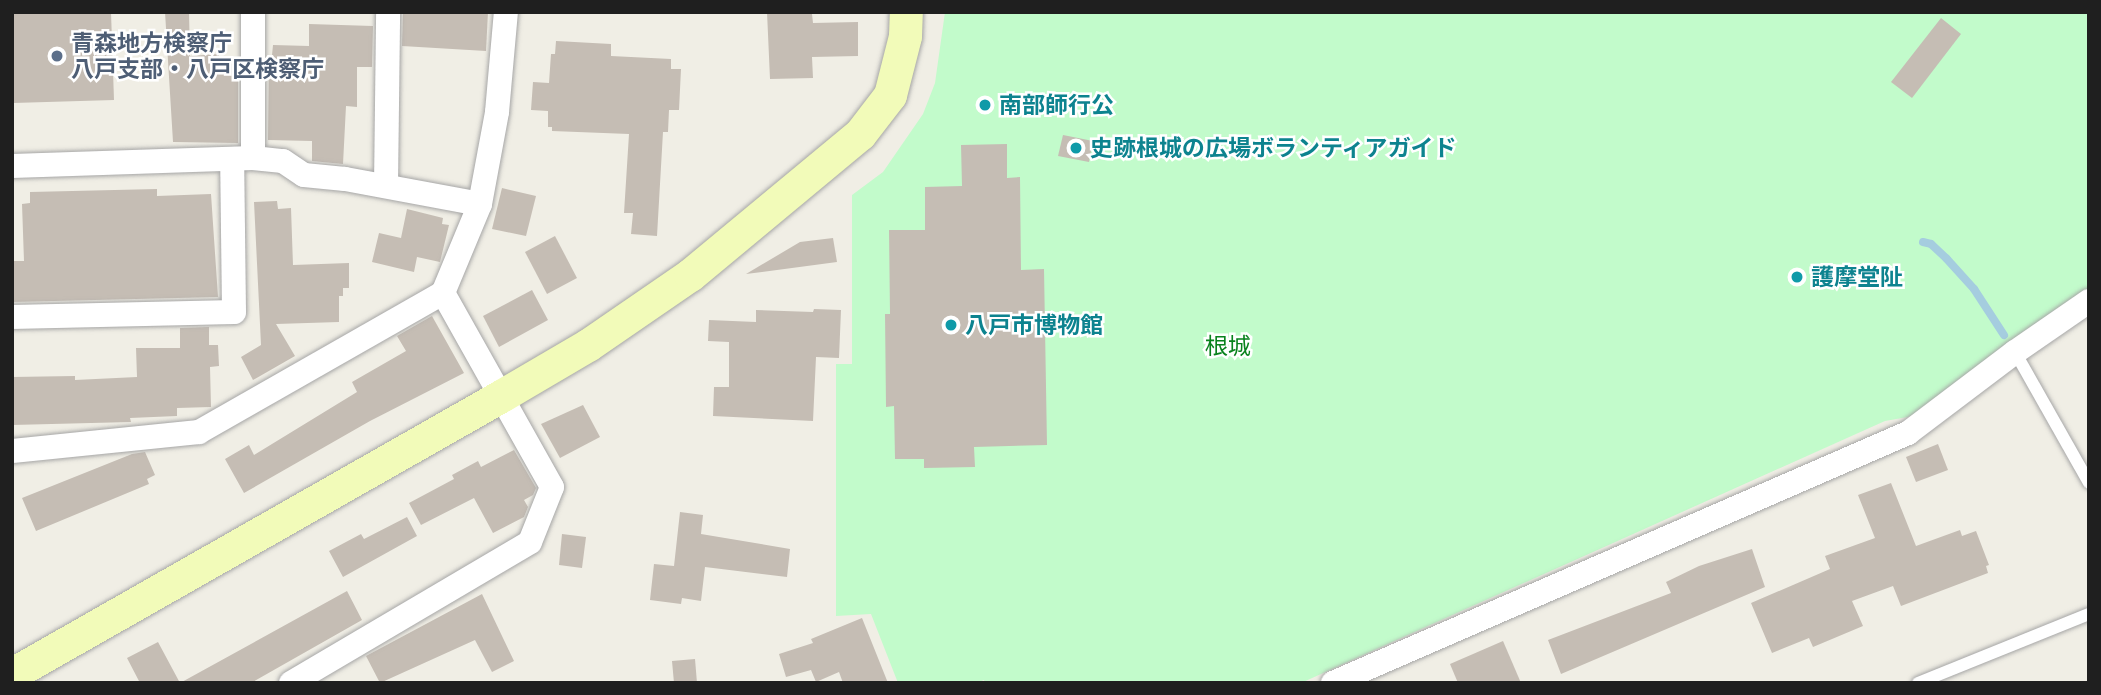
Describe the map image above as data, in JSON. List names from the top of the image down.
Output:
{
  "parks": ["根城"],
  "places": [
    "青森地方検察庁 八戸支部・八戸区検察庁",
    "南部師行公",
    "史跡根城の広場ボランティアガイド",
    "護摩堂阯",
    "八戸市博物館"
  ]
}
